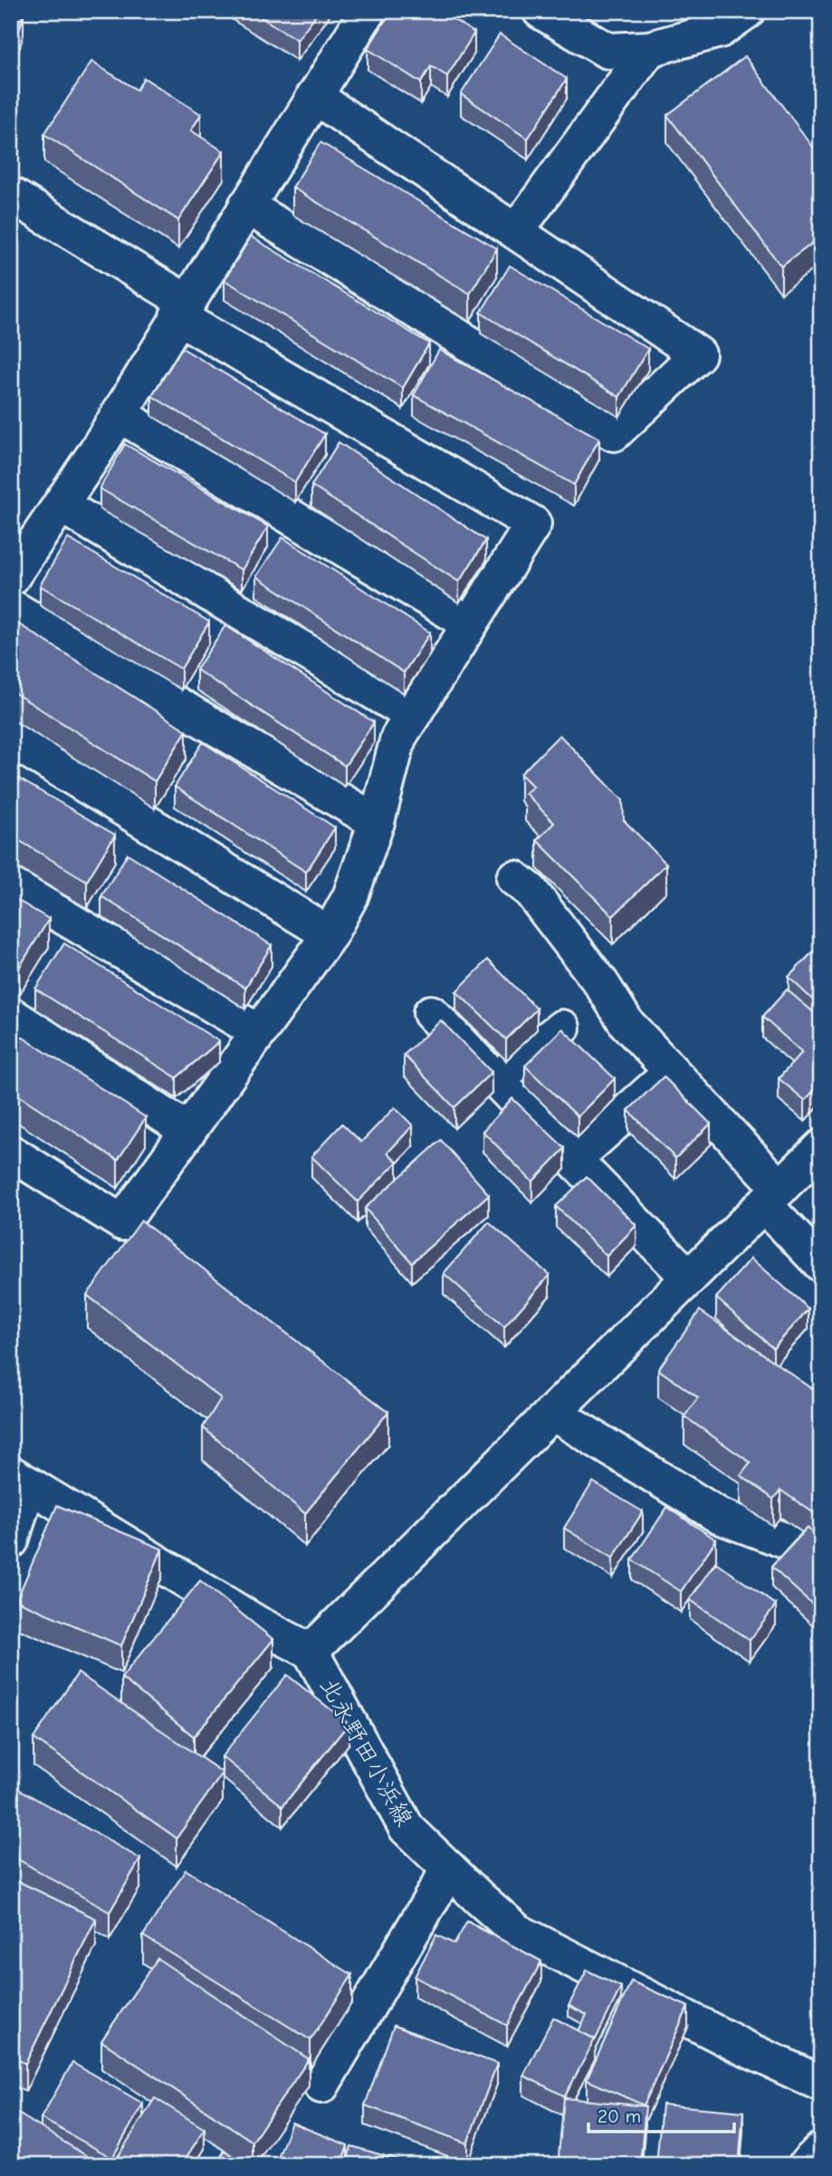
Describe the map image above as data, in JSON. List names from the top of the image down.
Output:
{
  "streets": {
    "street": ["北永野田小浜線"]
  },
  "scale_bar": "20 m"
}
